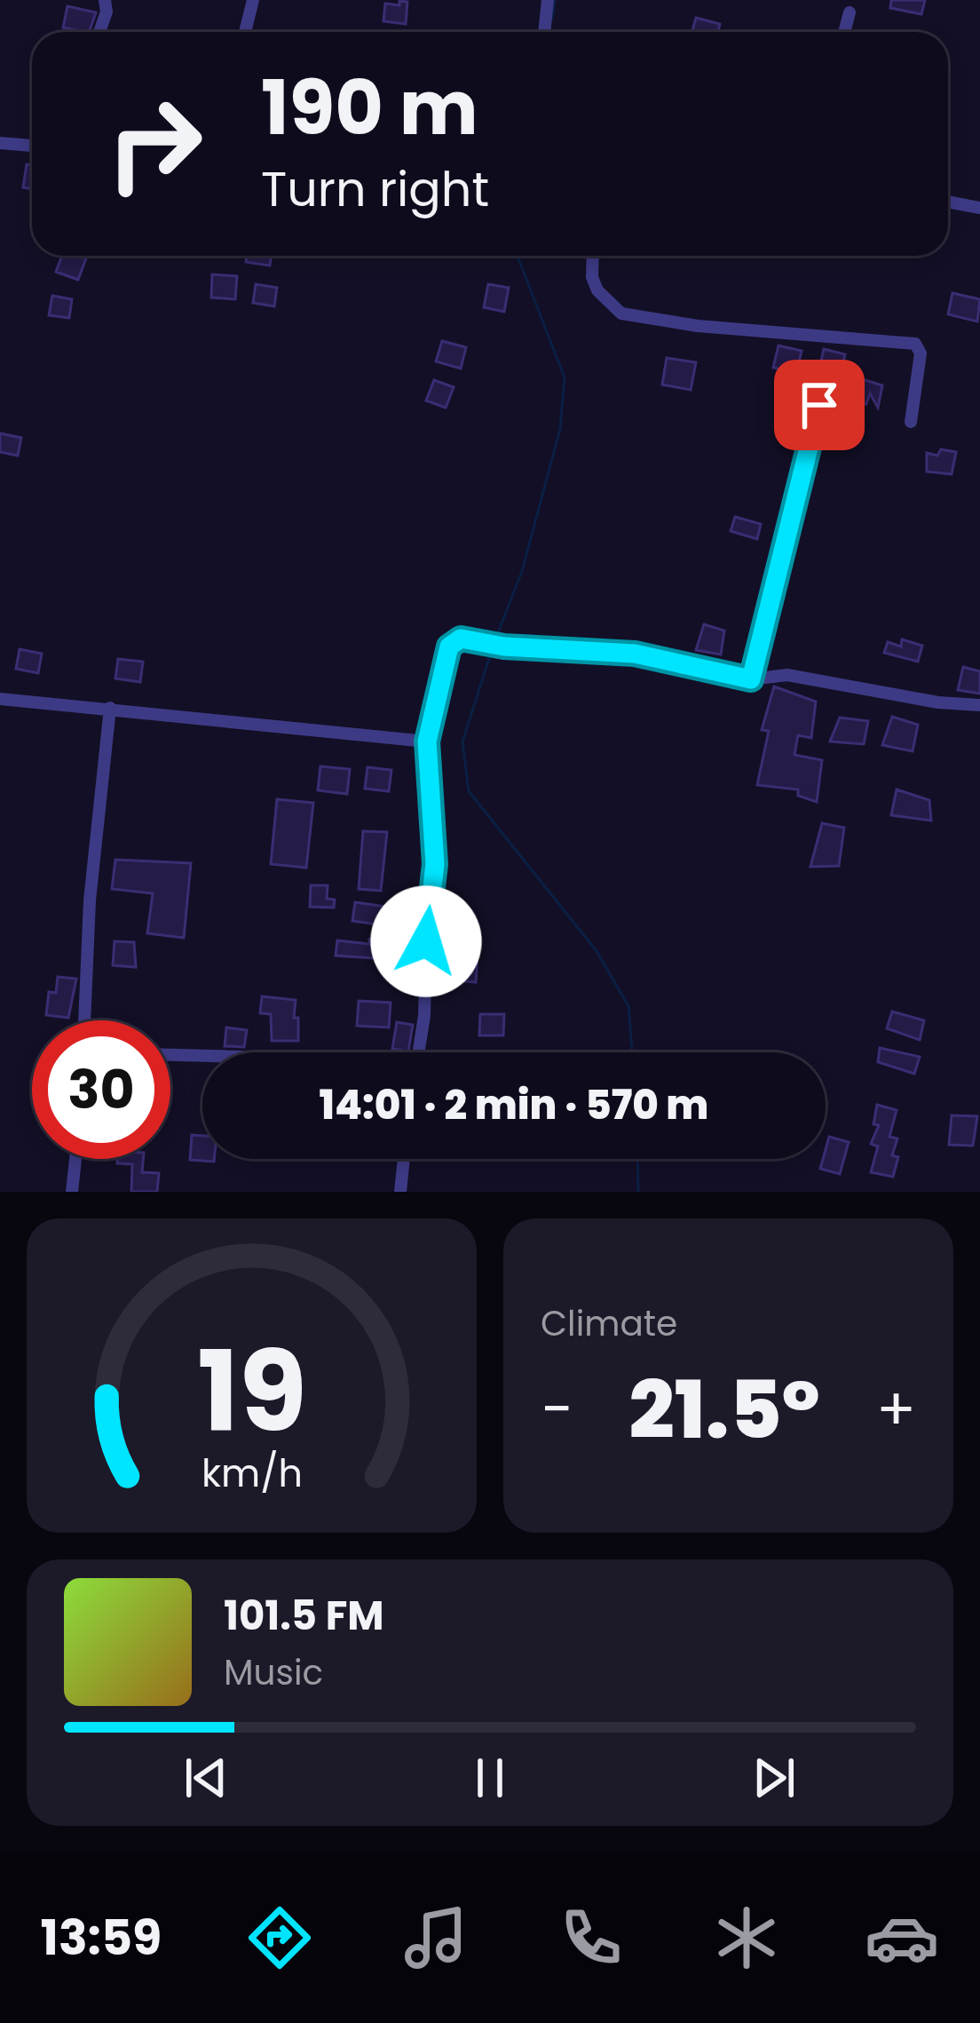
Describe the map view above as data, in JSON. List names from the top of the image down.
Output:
{
  "page": {
    "turn": ["190 m", "Turn right"],
    "limit": "30",
    "trip": "14:01 · 2 min · 570 m",
    "tile": "Climate",
    "heat": ["−", "21.5°", "+"],
    "song": ["101.5 FM", "Music"],
    "tabs": "13:59",
    "gauge": ["19", "km/h"]
  }
}
